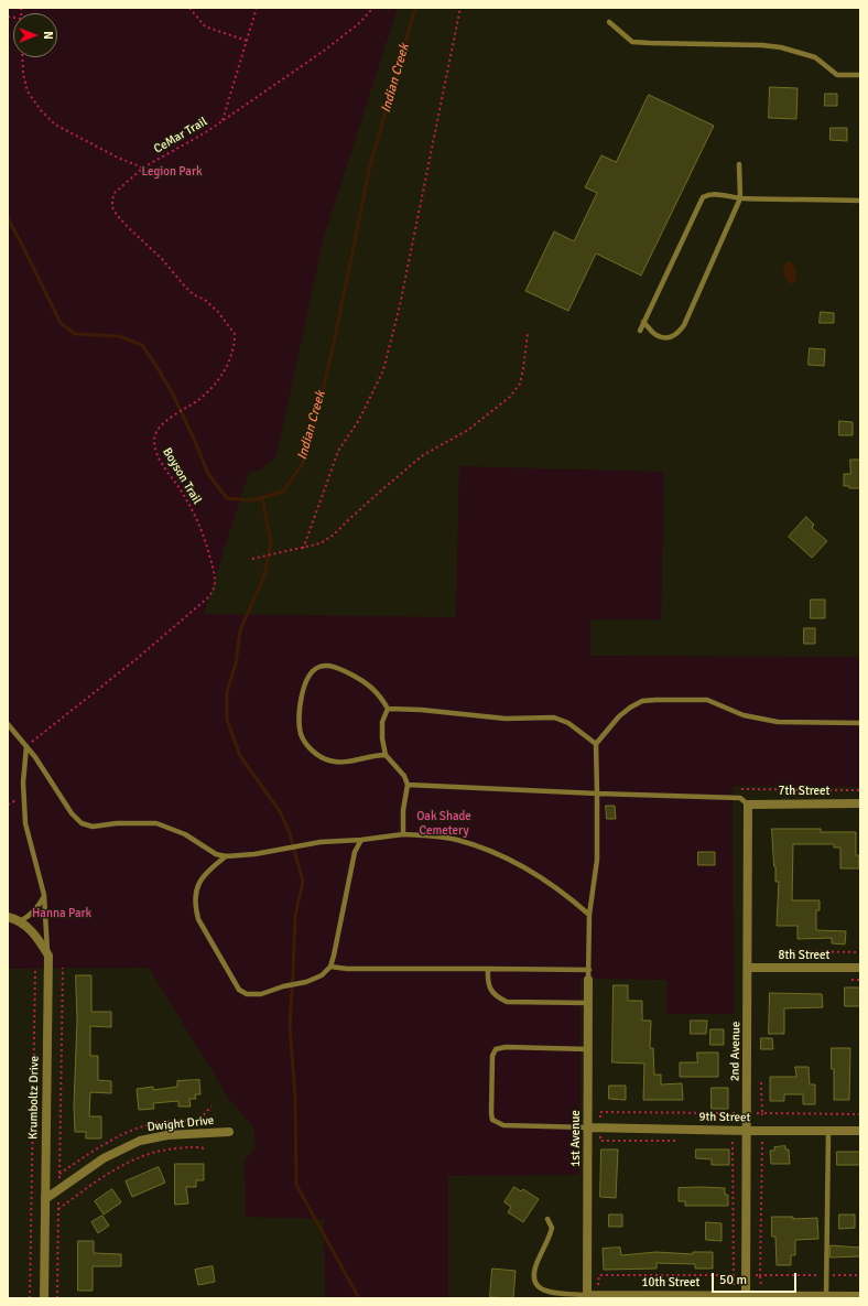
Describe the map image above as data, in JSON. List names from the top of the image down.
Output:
{
  "streets": {
    "street": [
      "7th Street",
      "8th Street",
      "2nd Avenue",
      "Krumboltz Drive",
      "9th Street",
      "Dwight Drive",
      "1st Avenue",
      "10th Street"
    ],
    "path": ["CeMar Trail", "Boyson Trail"]
  },
  "crossings": [
    ["CeMar Trail", "Boyson Trail"],
    ["7th Street", "2nd Avenue"],
    ["8th Street", "2nd Avenue"],
    ["2nd Avenue", "9th Street"],
    ["2nd Avenue", "10th Street"],
    ["Krumboltz Drive", "Dwight Drive"],
    ["9th Street", "1st Avenue"],
    ["1st Avenue", "10th Street"]
  ],
  "water": ["Indian Creek"],
  "parks": ["Legion Park", "Oak Shade Cemetery", "Hanna Park"],
  "scale_bar": "50 m",
  "north": "right"
}
